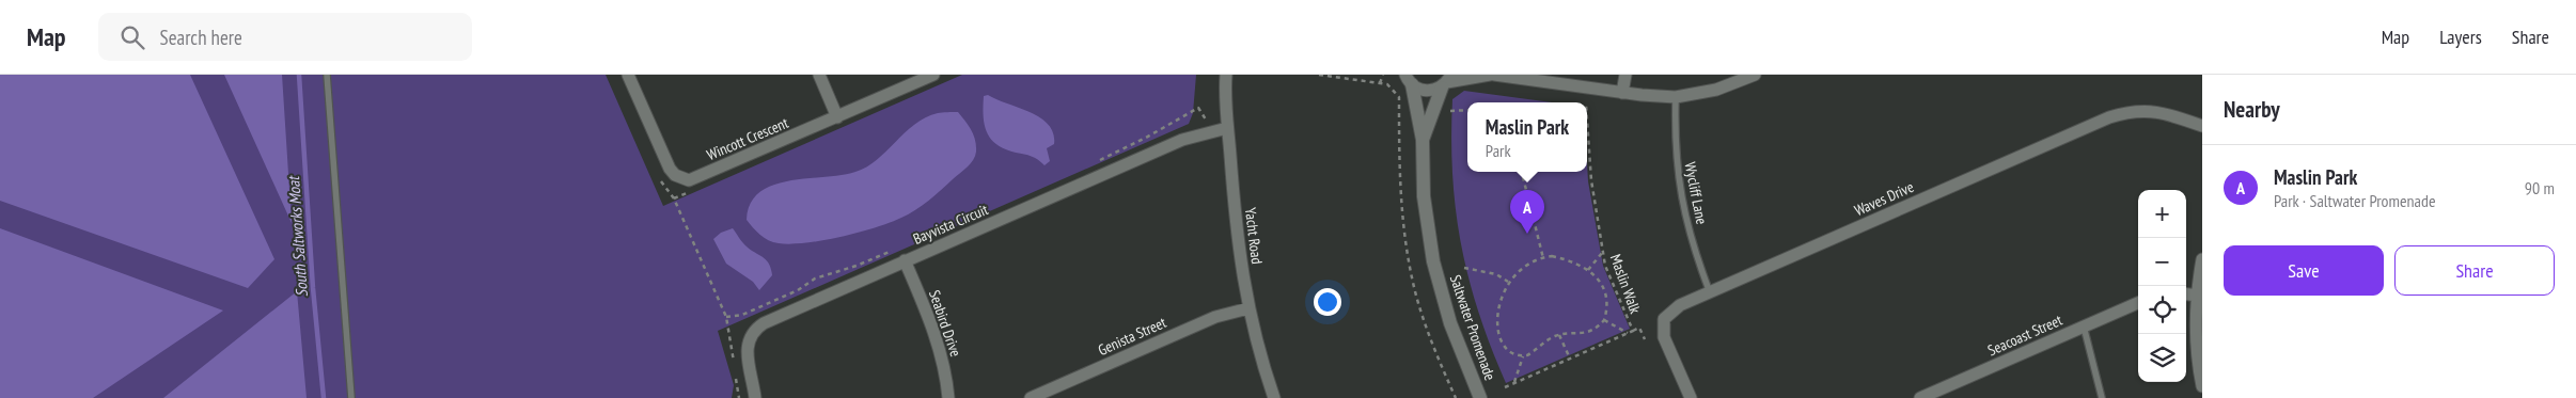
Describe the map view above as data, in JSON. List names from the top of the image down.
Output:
{
  "streets": {
    "street": [
      "Wincott Crescent",
      "Waves Drive",
      "Bayvista Circuit",
      "Yacht Road",
      "Seabird Drive",
      "Saltwater Promenade",
      "Seacoast Street",
      "Genista Street"
    ],
    "lane": ["Wycliff Lane"],
    "path": ["Maslin Walk"]
  },
  "crossings": [
    ["Wycliff Lane", "Waves Drive"],
    ["Bayvista Circuit", "Yacht Road"],
    ["Bayvista Circuit", "Seabird Drive"],
    ["Yacht Road", "Genista Street"]
  ],
  "water": ["South Saltworks Moat"],
  "page": {
    "header": "Map",
    "search": "Search here",
    "nav": ["Map", "Layers", "Share"],
    "heading": "Nearby",
    "popup": ["Maslin Park", "Park"],
    "list": [
      {
        "mark": "A",
        "name": "Maslin Park",
        "note": "Park · Saltwater Promenade",
        "value": "90 m"
      }
    ],
    "map_buttons": ["+", "−"],
    "pins": "A",
    "buttons": ["Save", "Share"]
  }
}
